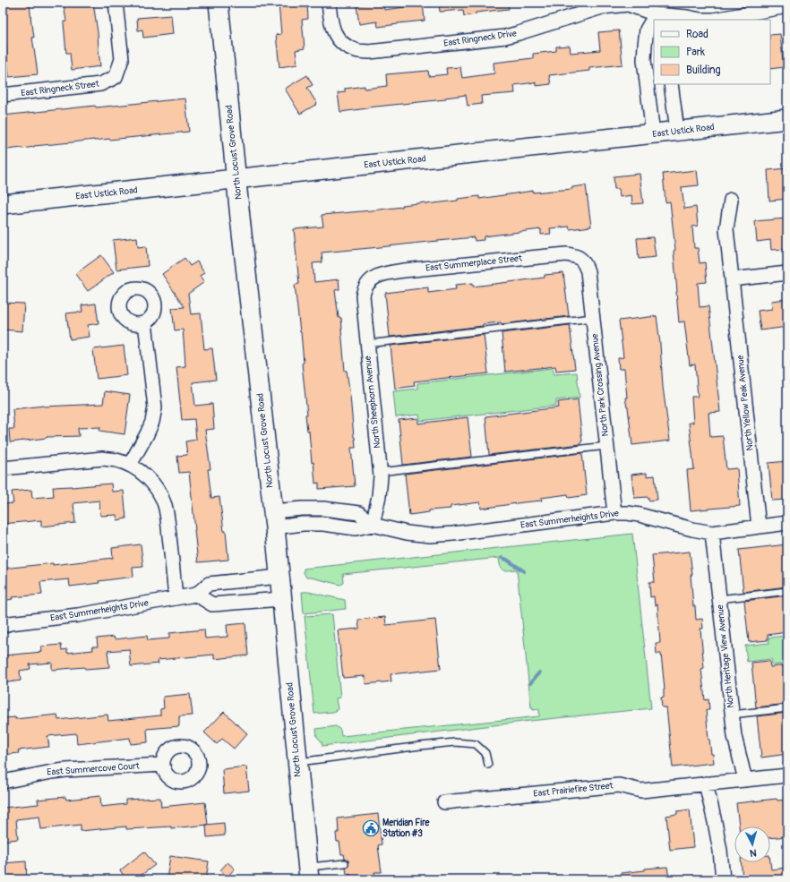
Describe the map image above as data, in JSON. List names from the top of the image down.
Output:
{
  "streets": {
    "main road": ["East Ustick Road", "North Locust Grove Road"],
    "street": [
      "East Ringneck Drive",
      "East Ringneck Street",
      "East Summerplace Street",
      "North Park Crossing Avenue",
      "North Sheephorn Avenue",
      "North Yellow Peak Avenue",
      "East Summerheights Drive",
      "North Heritage View Avenue",
      "East Summercove Court",
      "East Prairiefire Street"
    ]
  },
  "crossings": [
    ["East Ustick Road", "North Locust Grove Road"],
    ["North Locust Grove Road", "East Summerheights Drive"],
    ["East Summerplace Street", "North Park Crossing Avenue"],
    ["East Summerplace Street", "North Sheephorn Avenue"],
    ["North Park Crossing Avenue", "East Summerheights Drive"],
    ["North Sheephorn Avenue", "East Summerheights Drive"],
    ["North Yellow Peak Avenue", "East Summerheights Drive"],
    ["East Summerheights Drive", "North Heritage View Avenue"],
    ["North Heritage View Avenue", "East Prairiefire Street"]
  ],
  "places": {
    "public building": ["Meridian Fire Station #3"]
  },
  "legend": ["Road", "Park", "Building"],
  "north": "bottom"
}
